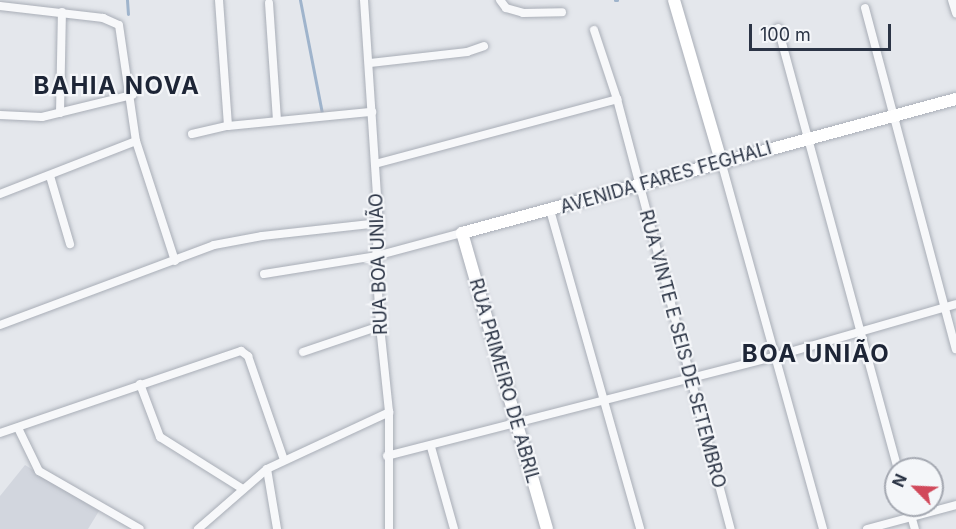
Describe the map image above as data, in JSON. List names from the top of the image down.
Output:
{
  "streets": {
    "street": [
      "AVENIDA FARES FEGHALI",
      "RUA BOA UNIÃO",
      "RUA VINTE E SEIS DE SETEMBRO",
      "RUA PRIMEIRO DE ABRIL"
    ]
  },
  "crossings": [
    ["AVENIDA FARES FEGHALI", "RUA BOA UNIÃO"],
    ["AVENIDA FARES FEGHALI", "RUA VINTE E SEIS DE SETEMBRO"],
    ["AVENIDA FARES FEGHALI", "RUA PRIMEIRO DE ABRIL"]
  ],
  "districts": ["BAHIA NOVA", "BOA UNIÃO"],
  "scale_bar": "100 m",
  "north": "top left"
}
